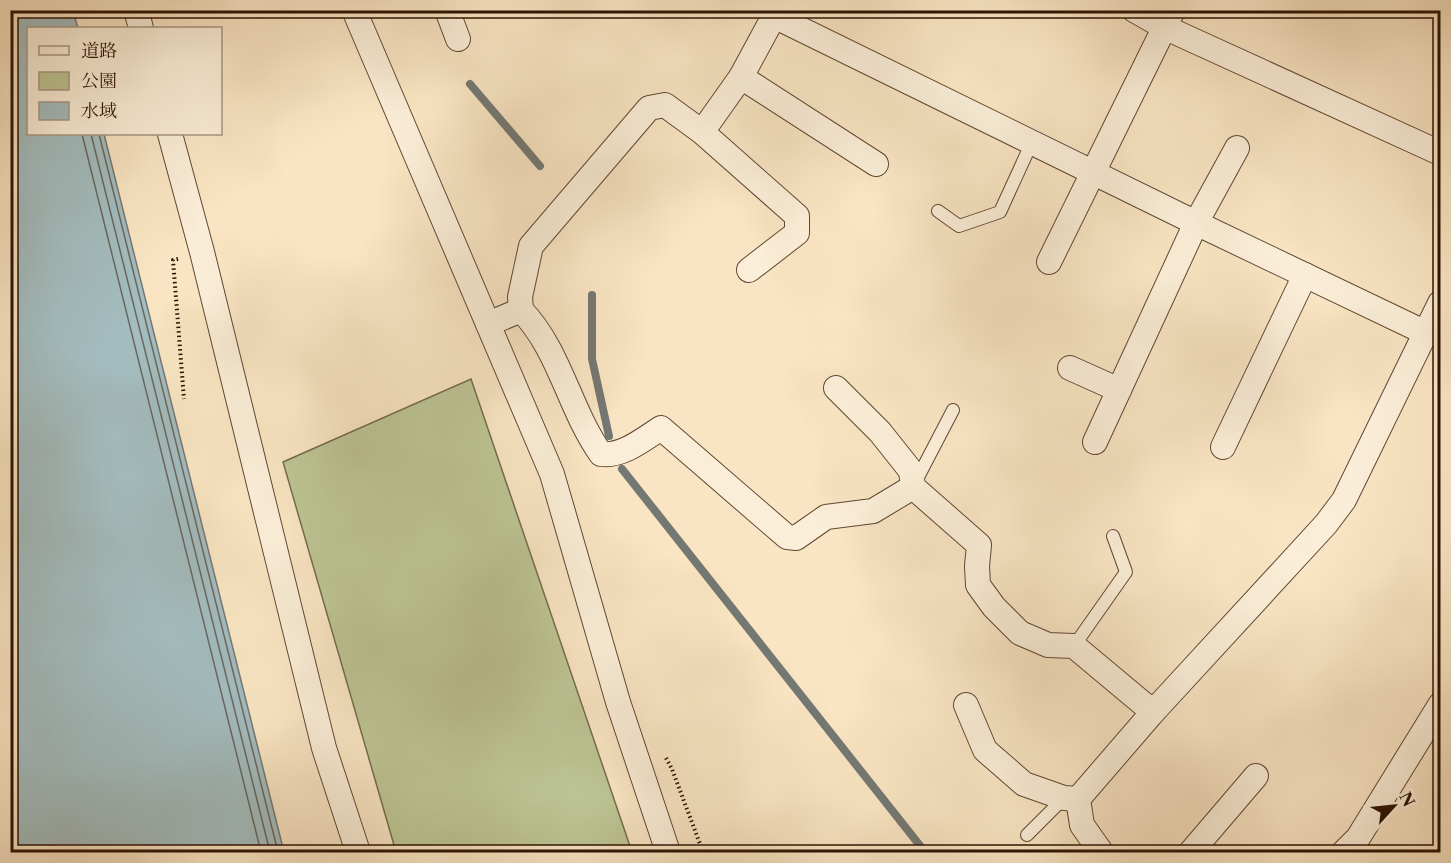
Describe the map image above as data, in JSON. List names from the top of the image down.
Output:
{
  "legend": ["道路", "公園", "水域"],
  "north": "top right"
}
